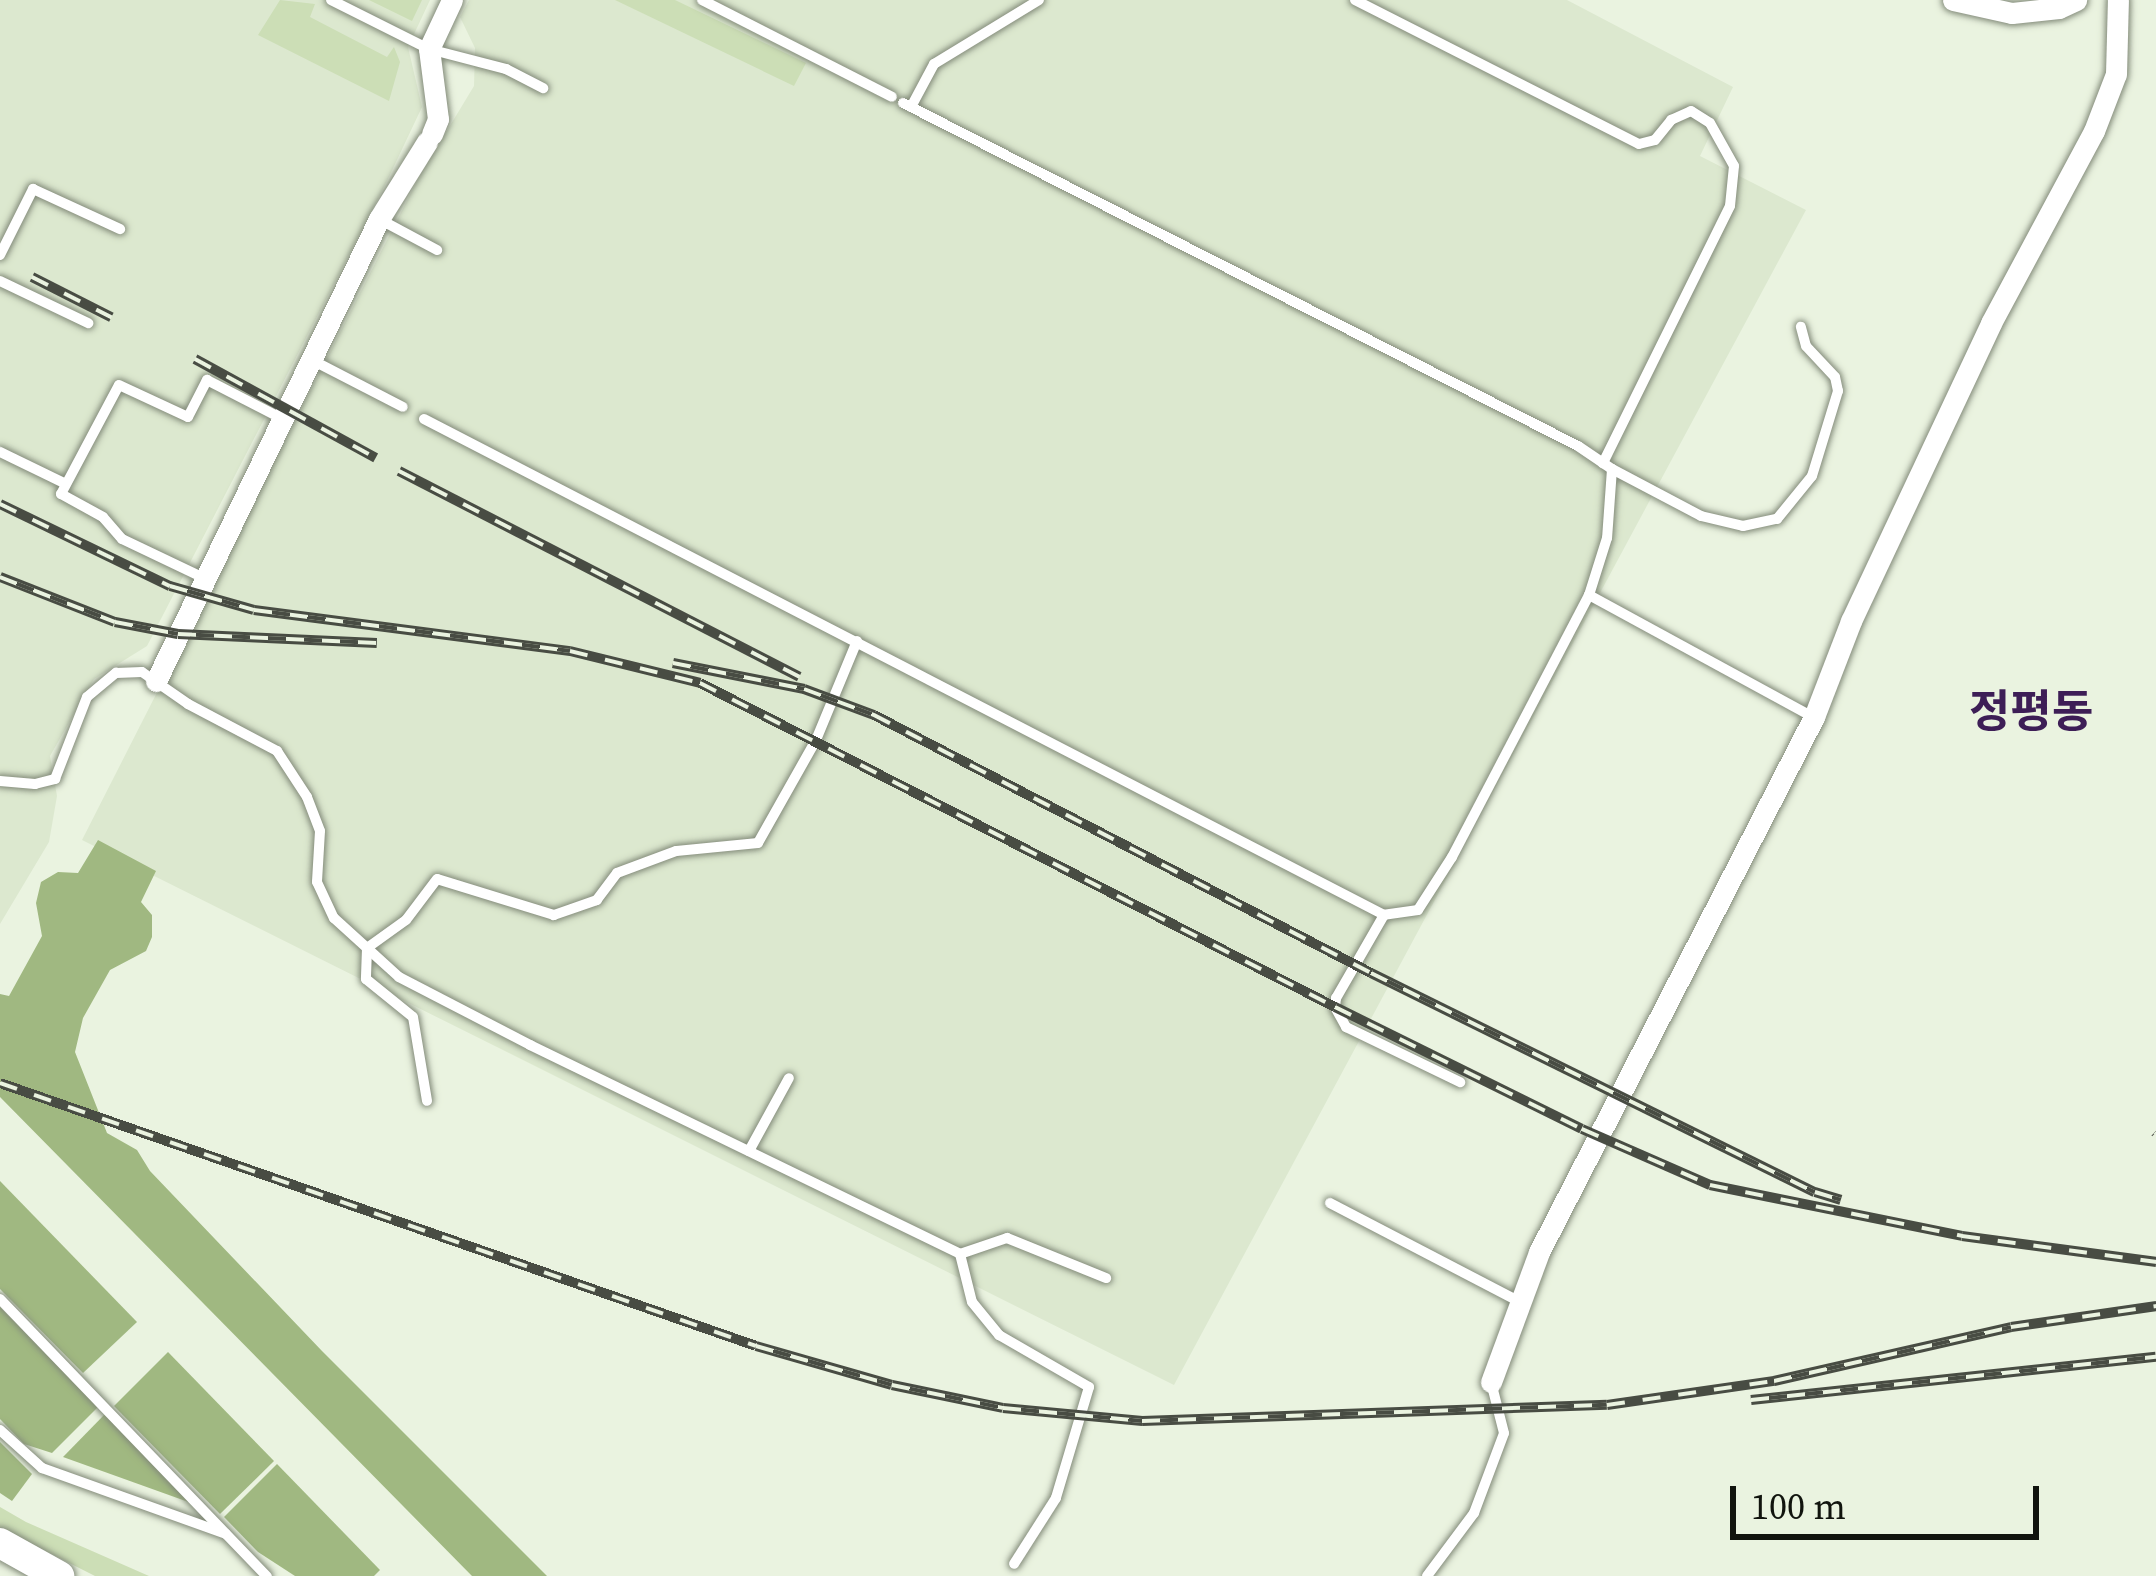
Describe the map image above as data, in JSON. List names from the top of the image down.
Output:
{
  "districts": ["정평동"],
  "scale_bar": "100 m"
}
